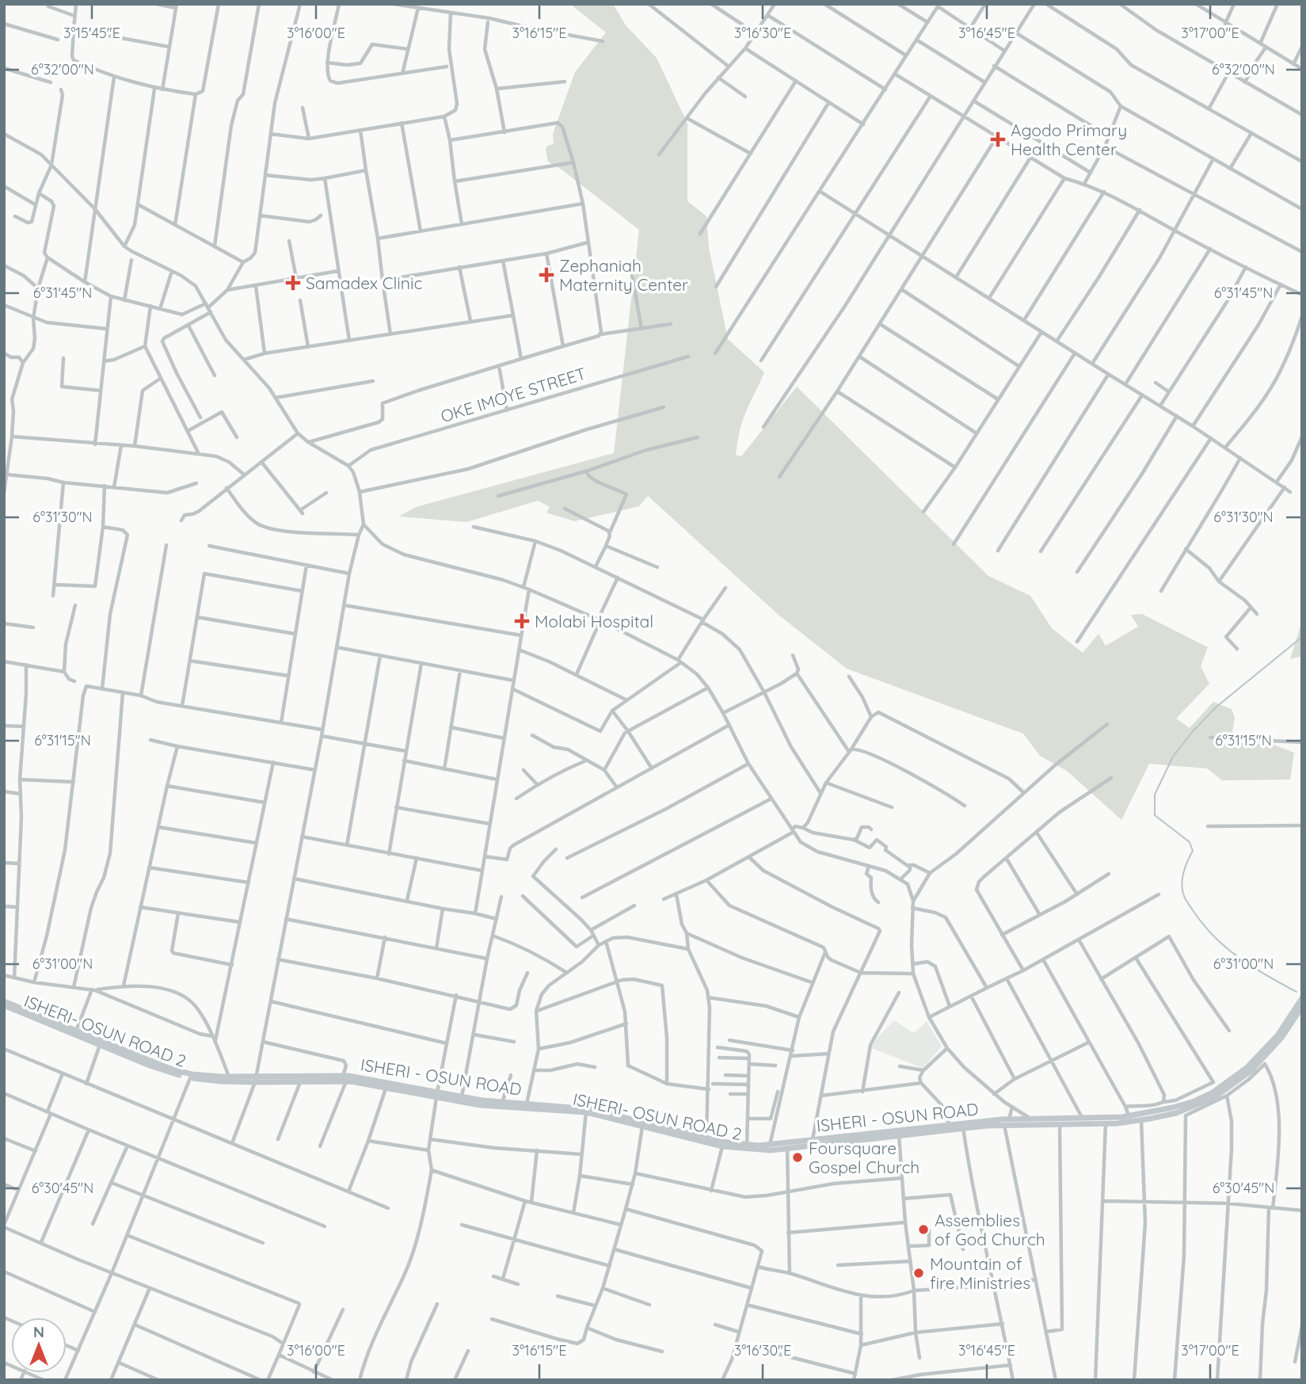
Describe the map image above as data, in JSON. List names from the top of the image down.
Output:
{
  "streets": {
    "main road": ["ISHERI- OSUN ROAD 2", "ISHERI - OSUN ROAD"],
    "street": ["OKE IMOYE STREET"]
  },
  "crossings": [
    ["ISHERI- OSUN ROAD 2", "ISHERI - OSUN ROAD"]
  ],
  "places": {
    "health": [
      "Agodo Primary Health Center",
      "Zephaniah Maternity Center",
      "Samadex Clinic",
      "Molabi Hospital"
    ],
    "other": ["Foursquare Gospel Church", "Assemblies of God Church", "Mountain of fire Ministries"]
  },
  "north": "top",
  "coordinates": [
    "3°15'45\"E",
    "3°16'00\"E",
    "3°16'15\"E",
    "3°16'30\"E",
    "3°16'45\"E",
    "3°17'00\"E",
    "6°32'00\"N",
    "6°31'45\"N",
    "6°31'30\"N",
    "6°31'15\"N",
    "6°31'00\"N",
    "6°30'45\"N"
  ]
}
